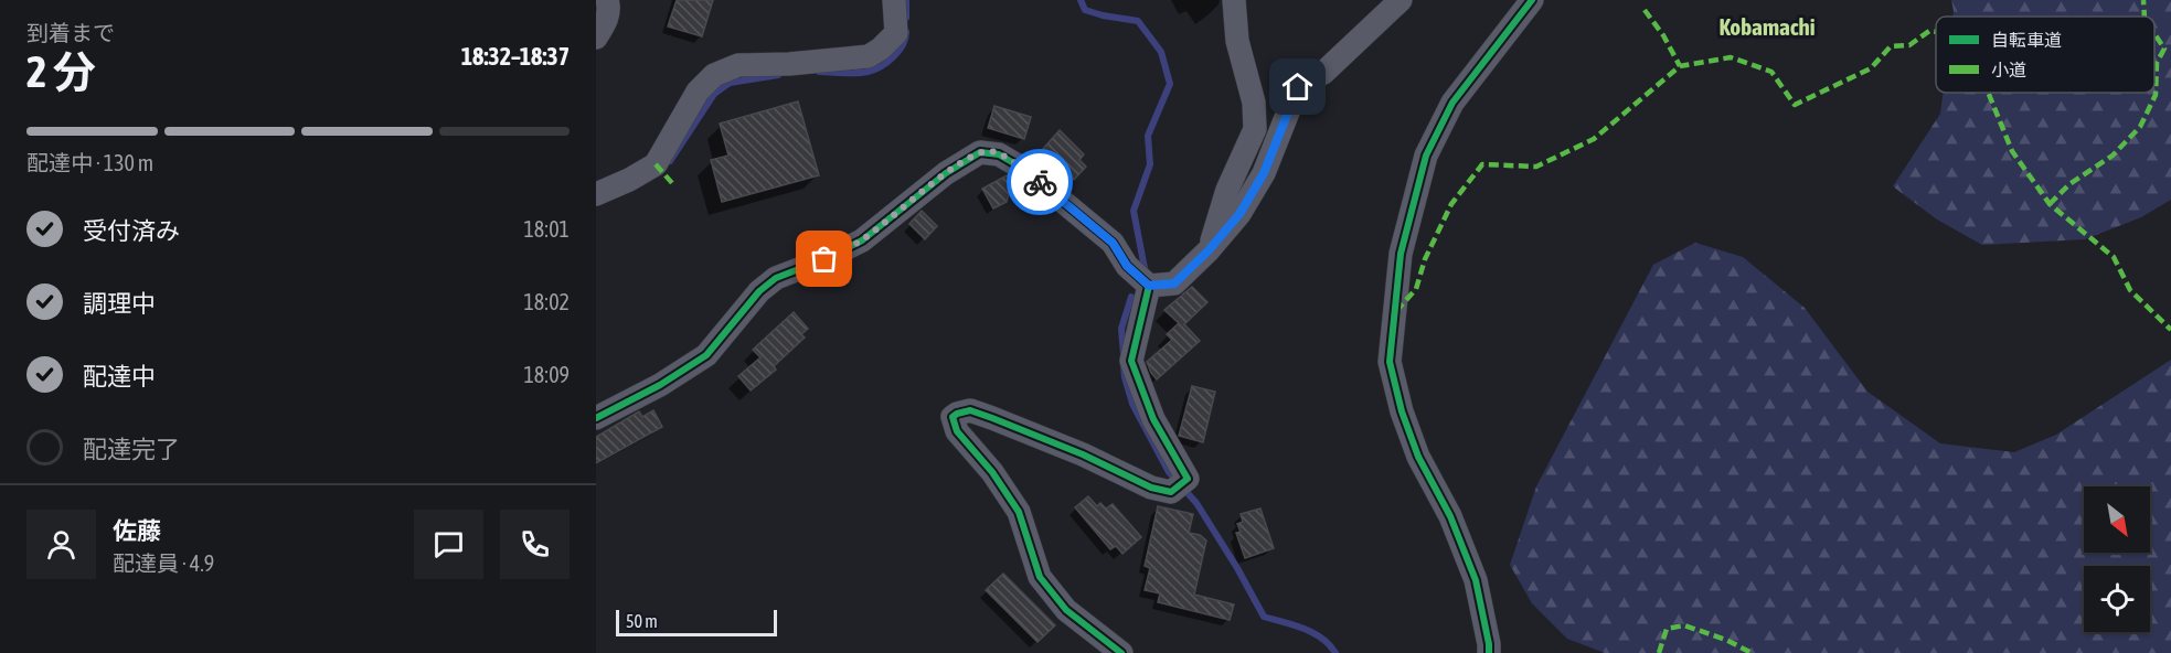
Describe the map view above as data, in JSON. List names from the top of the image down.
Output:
{
  "districts": ["Kobamachi"],
  "legend": ["自転車道", "小道"],
  "scale_bar": "50 m",
  "north": "bottom right",
  "page": {
    "heading": ["2 分", "到着まで", "18:32–18:37"],
    "panel": ["佐藤", "配達員 · 4.9"],
    "bar": "配達中 · 130 m",
    "list": [
      ["受付済み", "18:01"],
      ["調理中", "18:02"],
      ["配達中", "18:09"],
      "配達完了"
    ],
    "scale": "50 m"
  }
}
